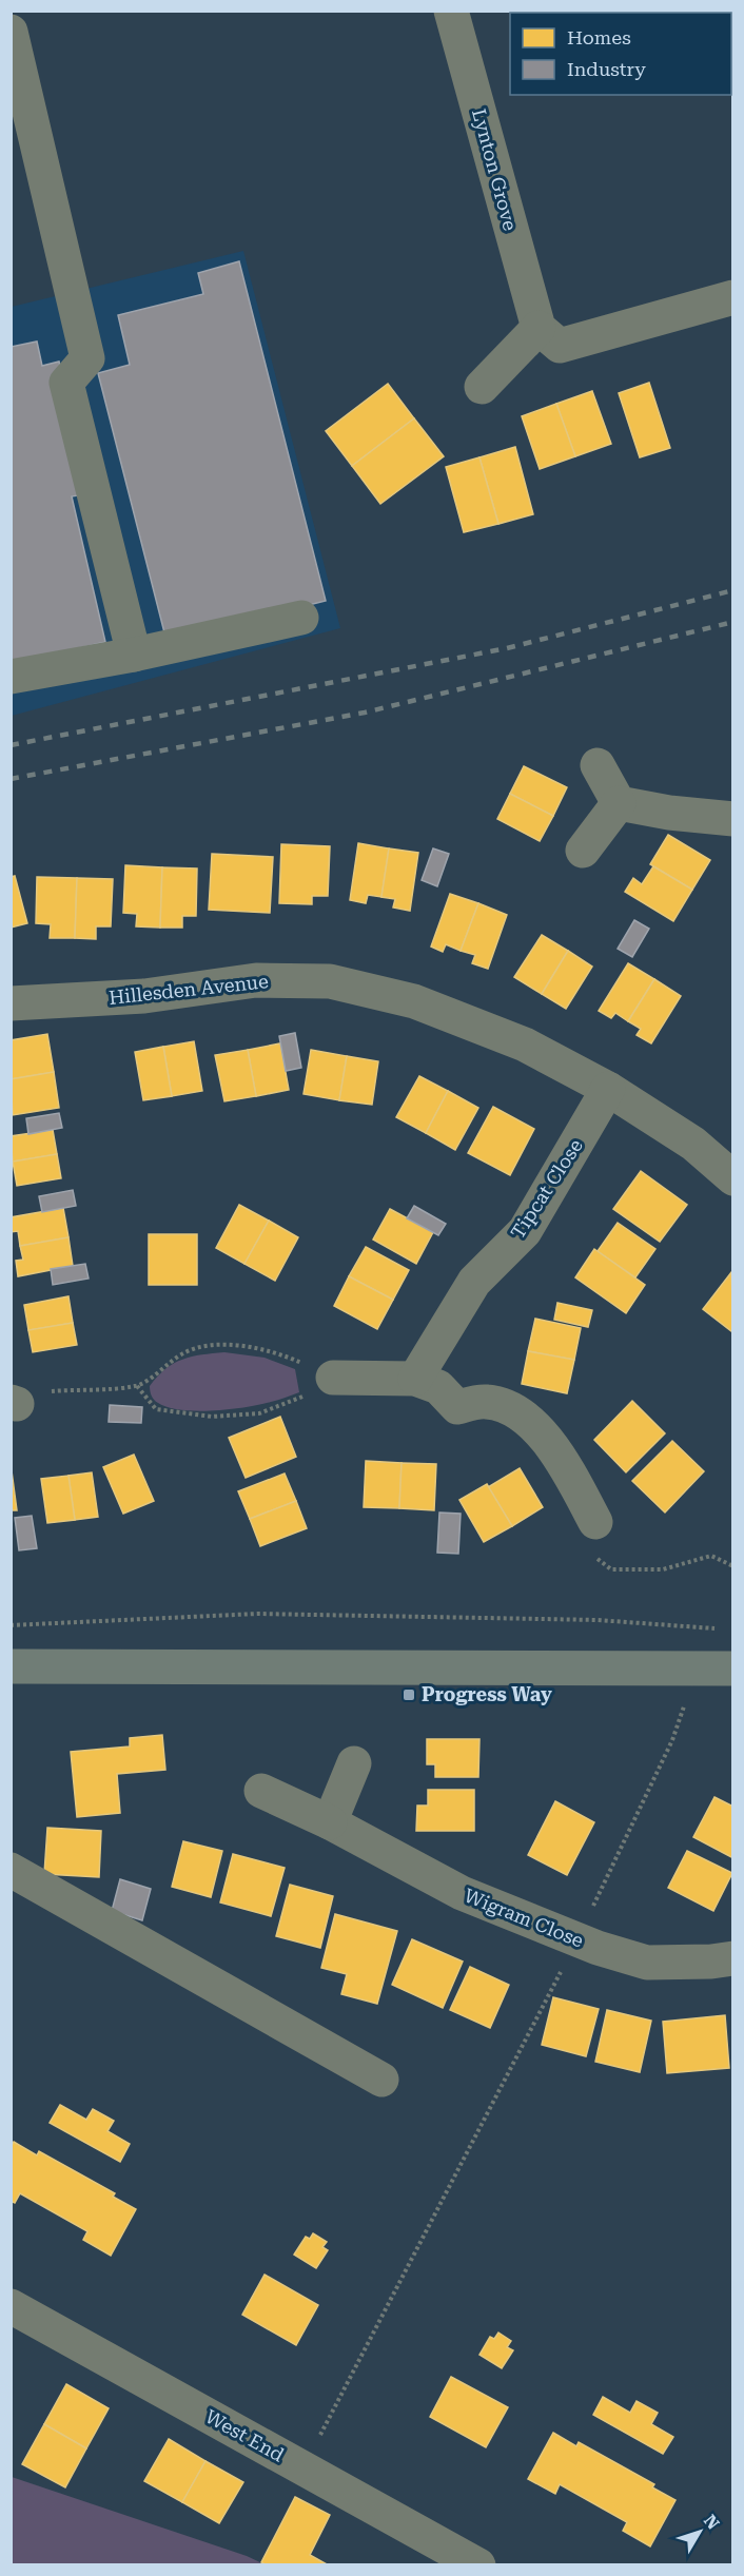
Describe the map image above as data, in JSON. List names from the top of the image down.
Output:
{
  "streets": {
    "street": [
      "Lynton Grove",
      "Hillesden Avenue",
      "Tipcat Close",
      "Wigram Close",
      "West End"
    ]
  },
  "crossings": [
    ["Hillesden Avenue", "Tipcat Close"]
  ],
  "places": {
    "transit": ["Progress Way"]
  },
  "legend": ["Homes", "Industry"],
  "north": "top right"
}
